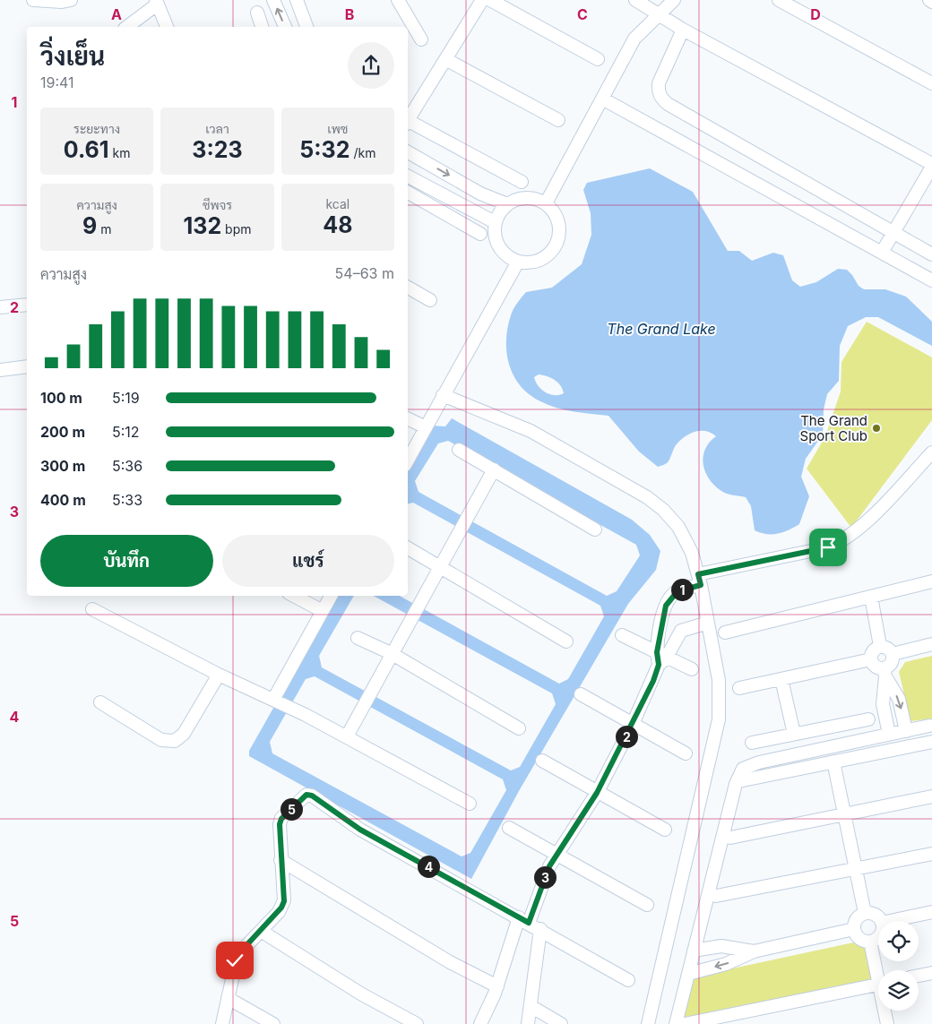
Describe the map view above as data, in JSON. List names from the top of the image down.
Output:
{
  "water": ["The Grand Lake"],
  "places": ["The Grand Sport Club"],
  "page": {
    "heading": ["วิ่งเย็น", "19:41"],
    "stats": [
      ["ระยะทาง", "0.61 km"],
      ["เวลา", "3:23"],
      ["เพซ", "5:32 /km"],
      ["ความสูง", "9 m"],
      ["ชีพจร", "132 bpm"],
      ["kcal", "48"]
    ],
    "chart": ["ความสูง", "54–63 m"],
    "list": [
      {
        "name": "100 m",
        "note": "5:19"
      },
      {
        "name": "200 m",
        "note": "5:12"
      },
      {
        "name": "300 m",
        "note": "5:36"
      },
      {
        "name": "400 m",
        "note": "5:33"
      }
    ],
    "buttons": ["บันทึก", "แชร์"],
    "pins": [
      "1",
      "2",
      "5",
      "4",
      "3"
    ]
  },
  "grid": {
    "columns": [
      "A",
      "B",
      "C",
      "D"
    ],
    "rows": [
      "1",
      "2",
      "3",
      "4",
      "5"
    ]
  }
}
